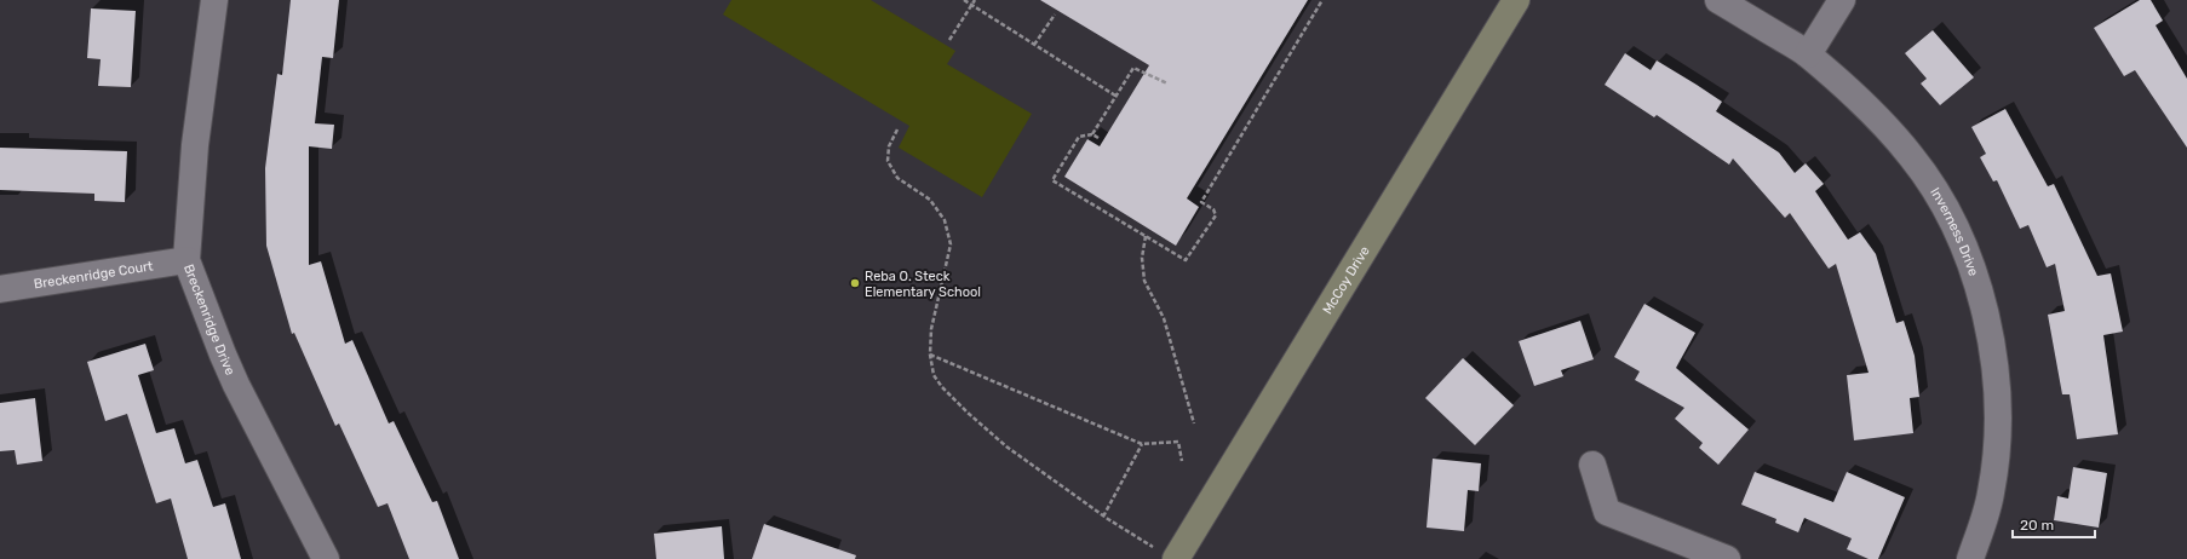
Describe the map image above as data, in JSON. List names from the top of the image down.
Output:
{
  "streets": {
    "street": [
      "Inverness Drive",
      "Breckenridge Court",
      "McCoy Drive",
      "Breckenridge Drive"
    ]
  },
  "crossings": [
    ["Breckenridge Court", "Breckenridge Drive"]
  ],
  "places": ["Reba O. Steck Elementary School"],
  "scale_bar": "20 m"
}
